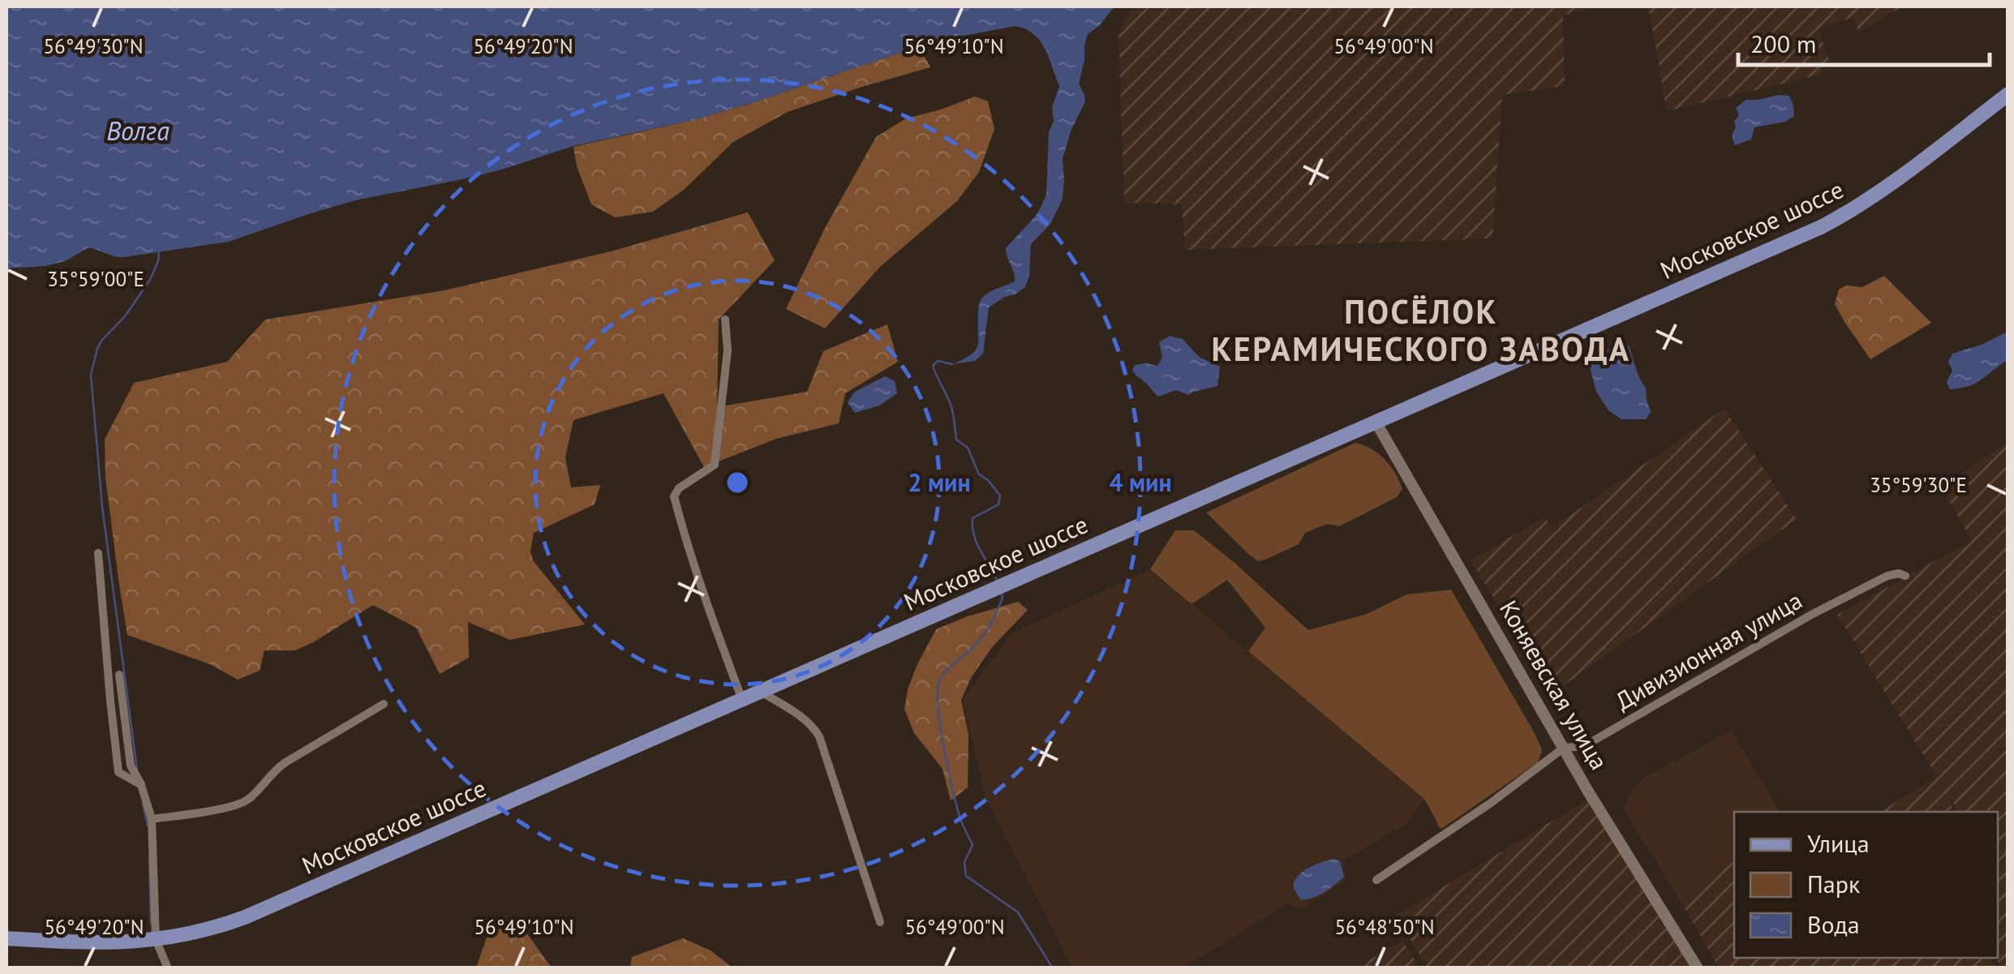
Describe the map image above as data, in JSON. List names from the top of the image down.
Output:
{
  "streets": {
    "main road": ["Московское шоссе"],
    "street": ["Дивизионная улица", "Коняевская улица"]
  },
  "crossings": [
    ["Московское шоссе", "Коняевская улица"],
    ["Дивизионная улица", "Коняевская улица"]
  ],
  "districts": ["ПОСЁЛОК КЕРАМИЧЕСКОГО ЗАВОДА"],
  "water": ["Волга"],
  "legend": ["Улица", "Парк", "Вода"],
  "scale_bar": "200 m",
  "coordinates": [
    "56°49'30\"N",
    "56°49'20\"N",
    "56°49'10\"N",
    "56°49'00\"N",
    "35°59'00\"E",
    "35°59'30\"E",
    "56°48'50\"N"
  ],
  "rings": ["2 мин", "4 мин"]
}
